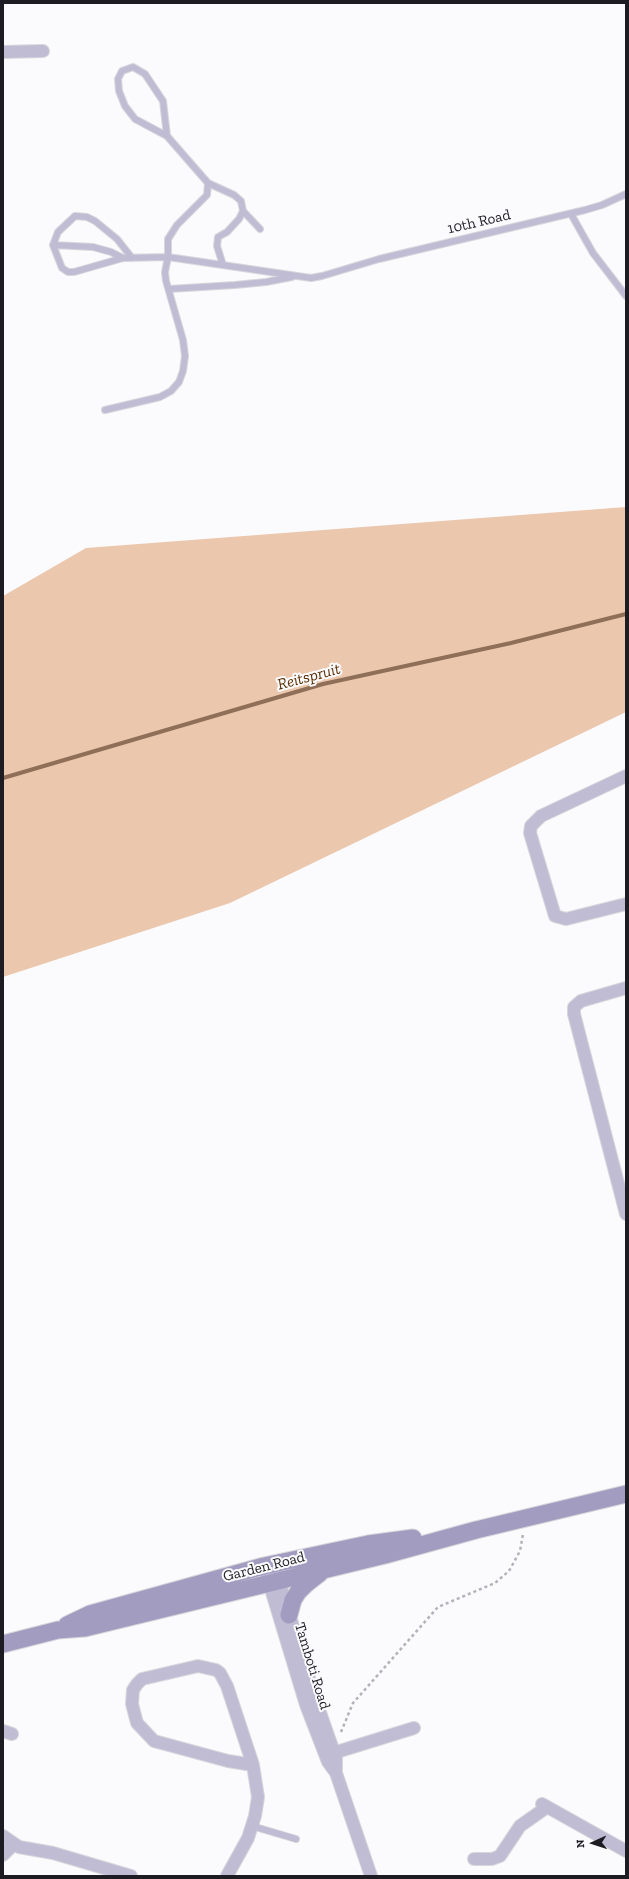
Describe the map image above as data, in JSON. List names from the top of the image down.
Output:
{
  "streets": {
    "street": ["Garden Road", "Tamboti Road"],
    "lane": ["10th Road"]
  },
  "crossings": [
    ["Garden Road", "Tamboti Road"]
  ],
  "water": ["Reitspruit"],
  "north": "left"
}
